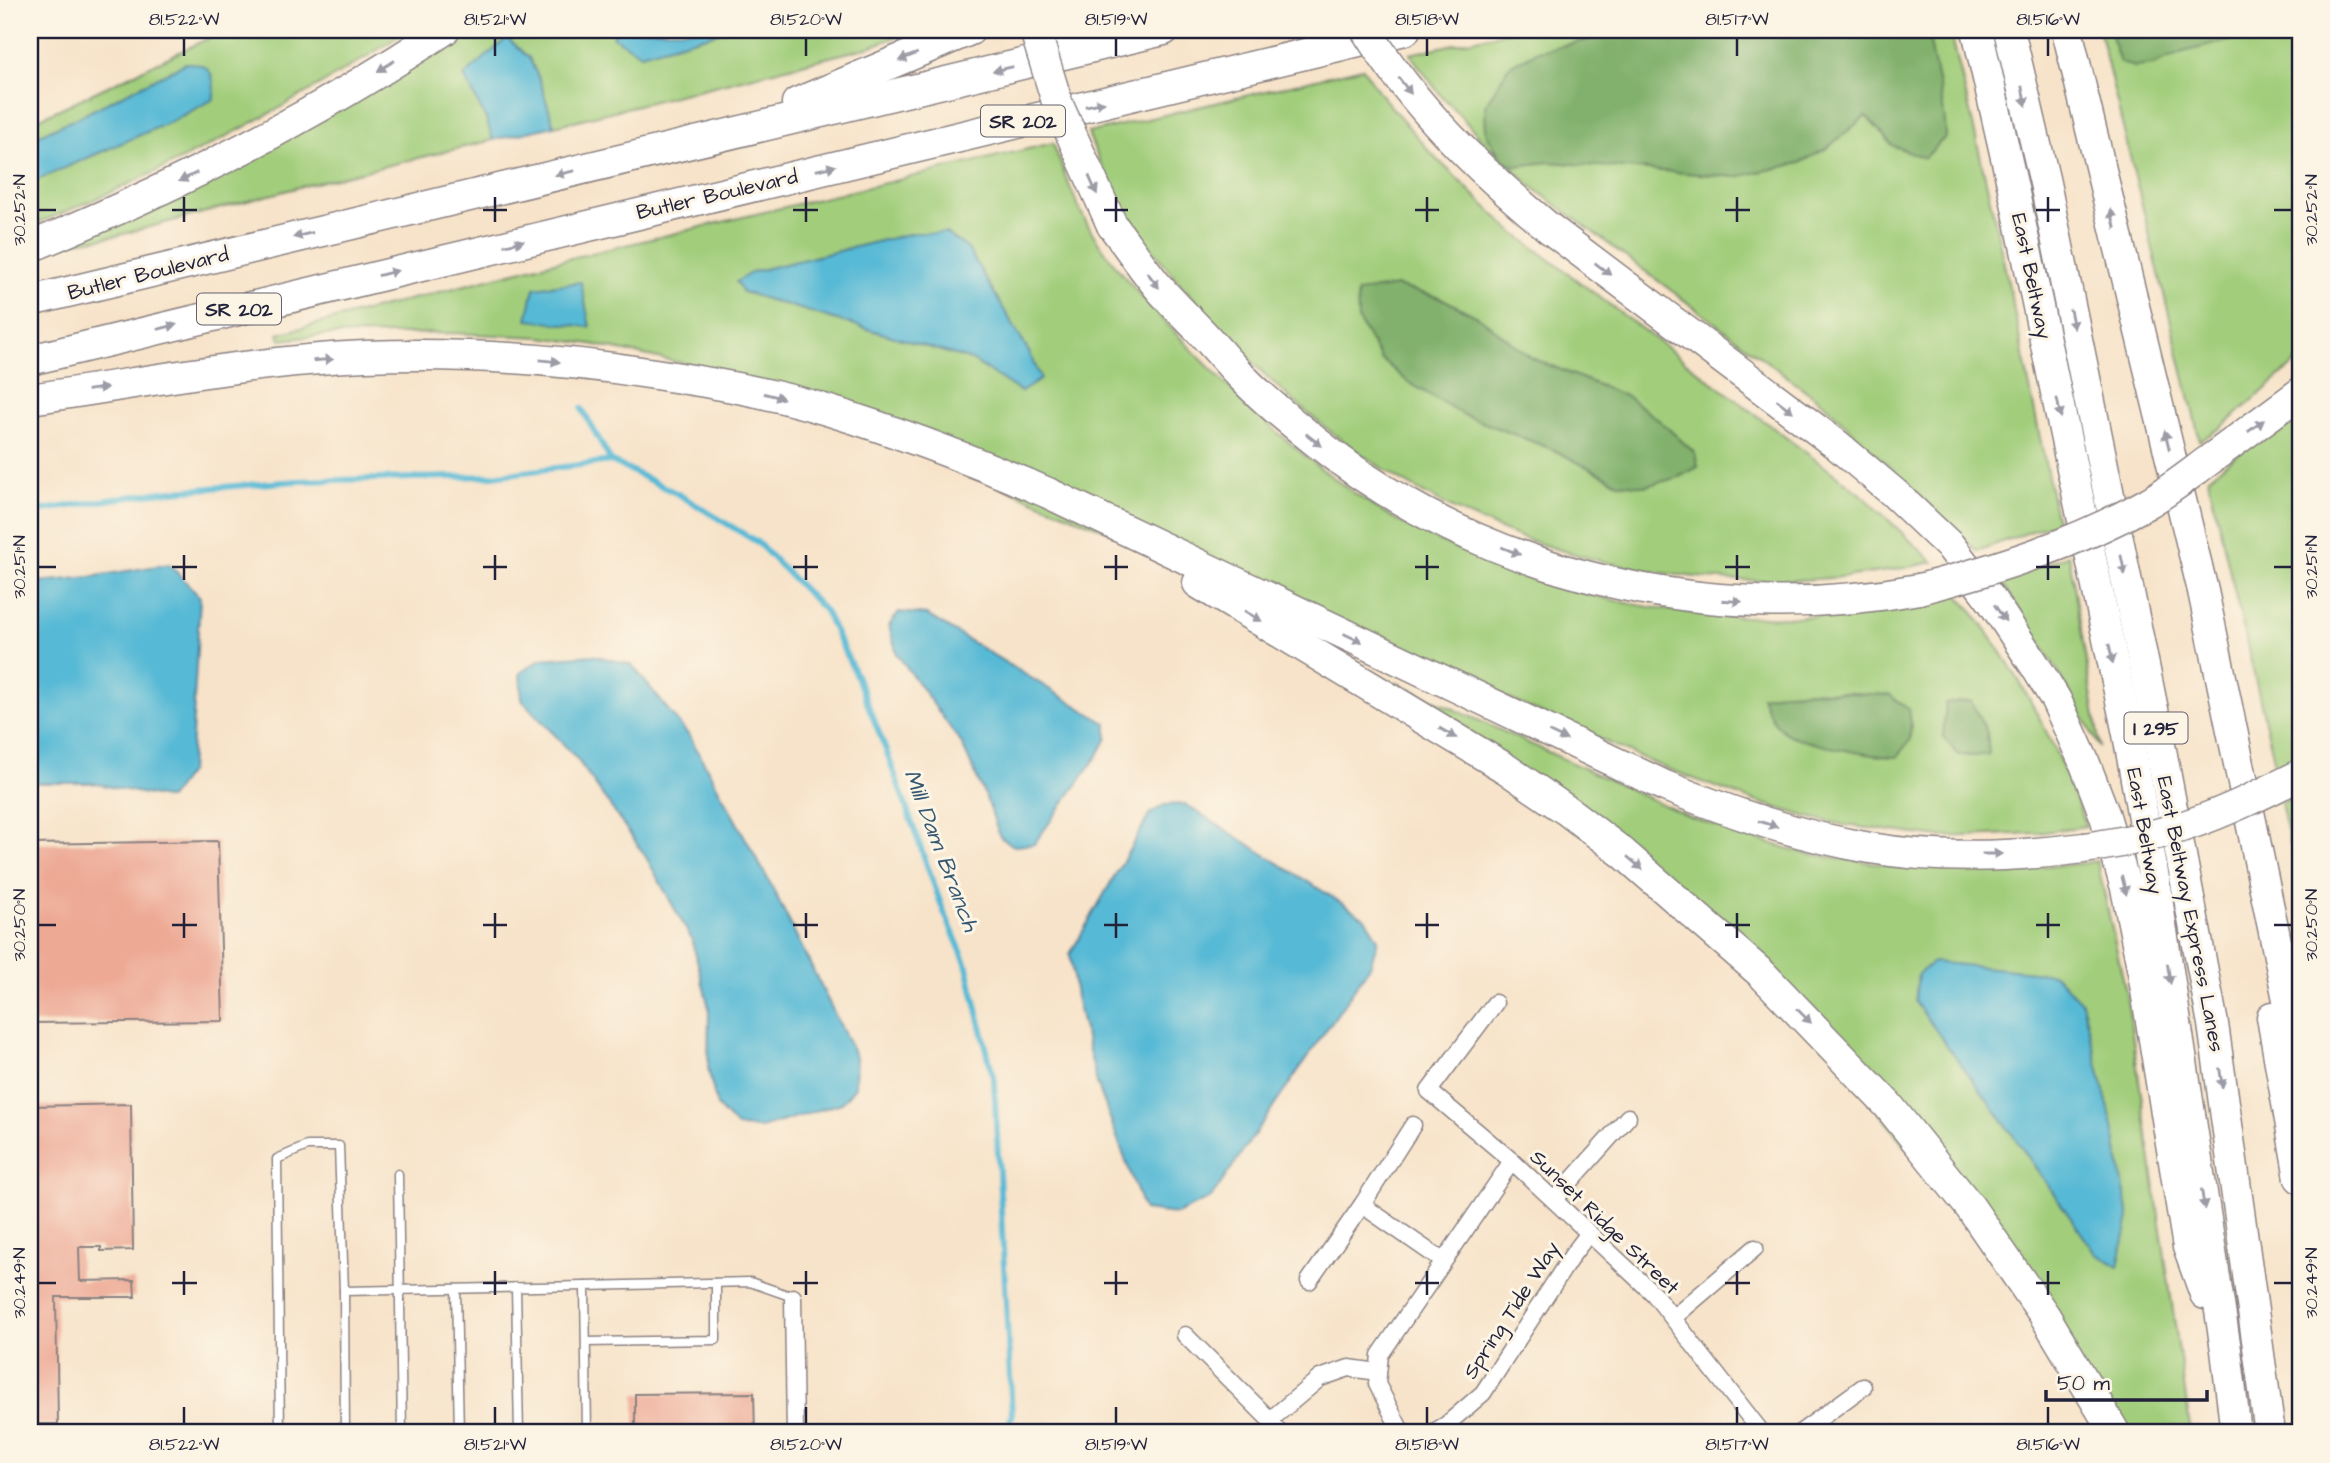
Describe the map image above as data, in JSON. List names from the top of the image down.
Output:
{
  "streets": {
    "highway": [
      "SR 202",
      "Butler Boulevard",
      "East Beltway",
      "I 295",
      "East Beltway Express Lanes"
    ],
    "street": ["Sunset Ridge Street", "Spring Tide Way"]
  },
  "crossings": [
    ["Sunset Ridge Street", "Spring Tide Way"]
  ],
  "water": ["Mill Dam Branch"],
  "scale_bar": "50 m",
  "coordinates": [
    "81.522°W",
    "81.521°W",
    "81.520°W",
    "81.519°W",
    "81.518°W",
    "81.517°W",
    "81.516°W",
    "30.252°N",
    "30.251°N",
    "30.250°N",
    "30.249°N"
  ]
}
